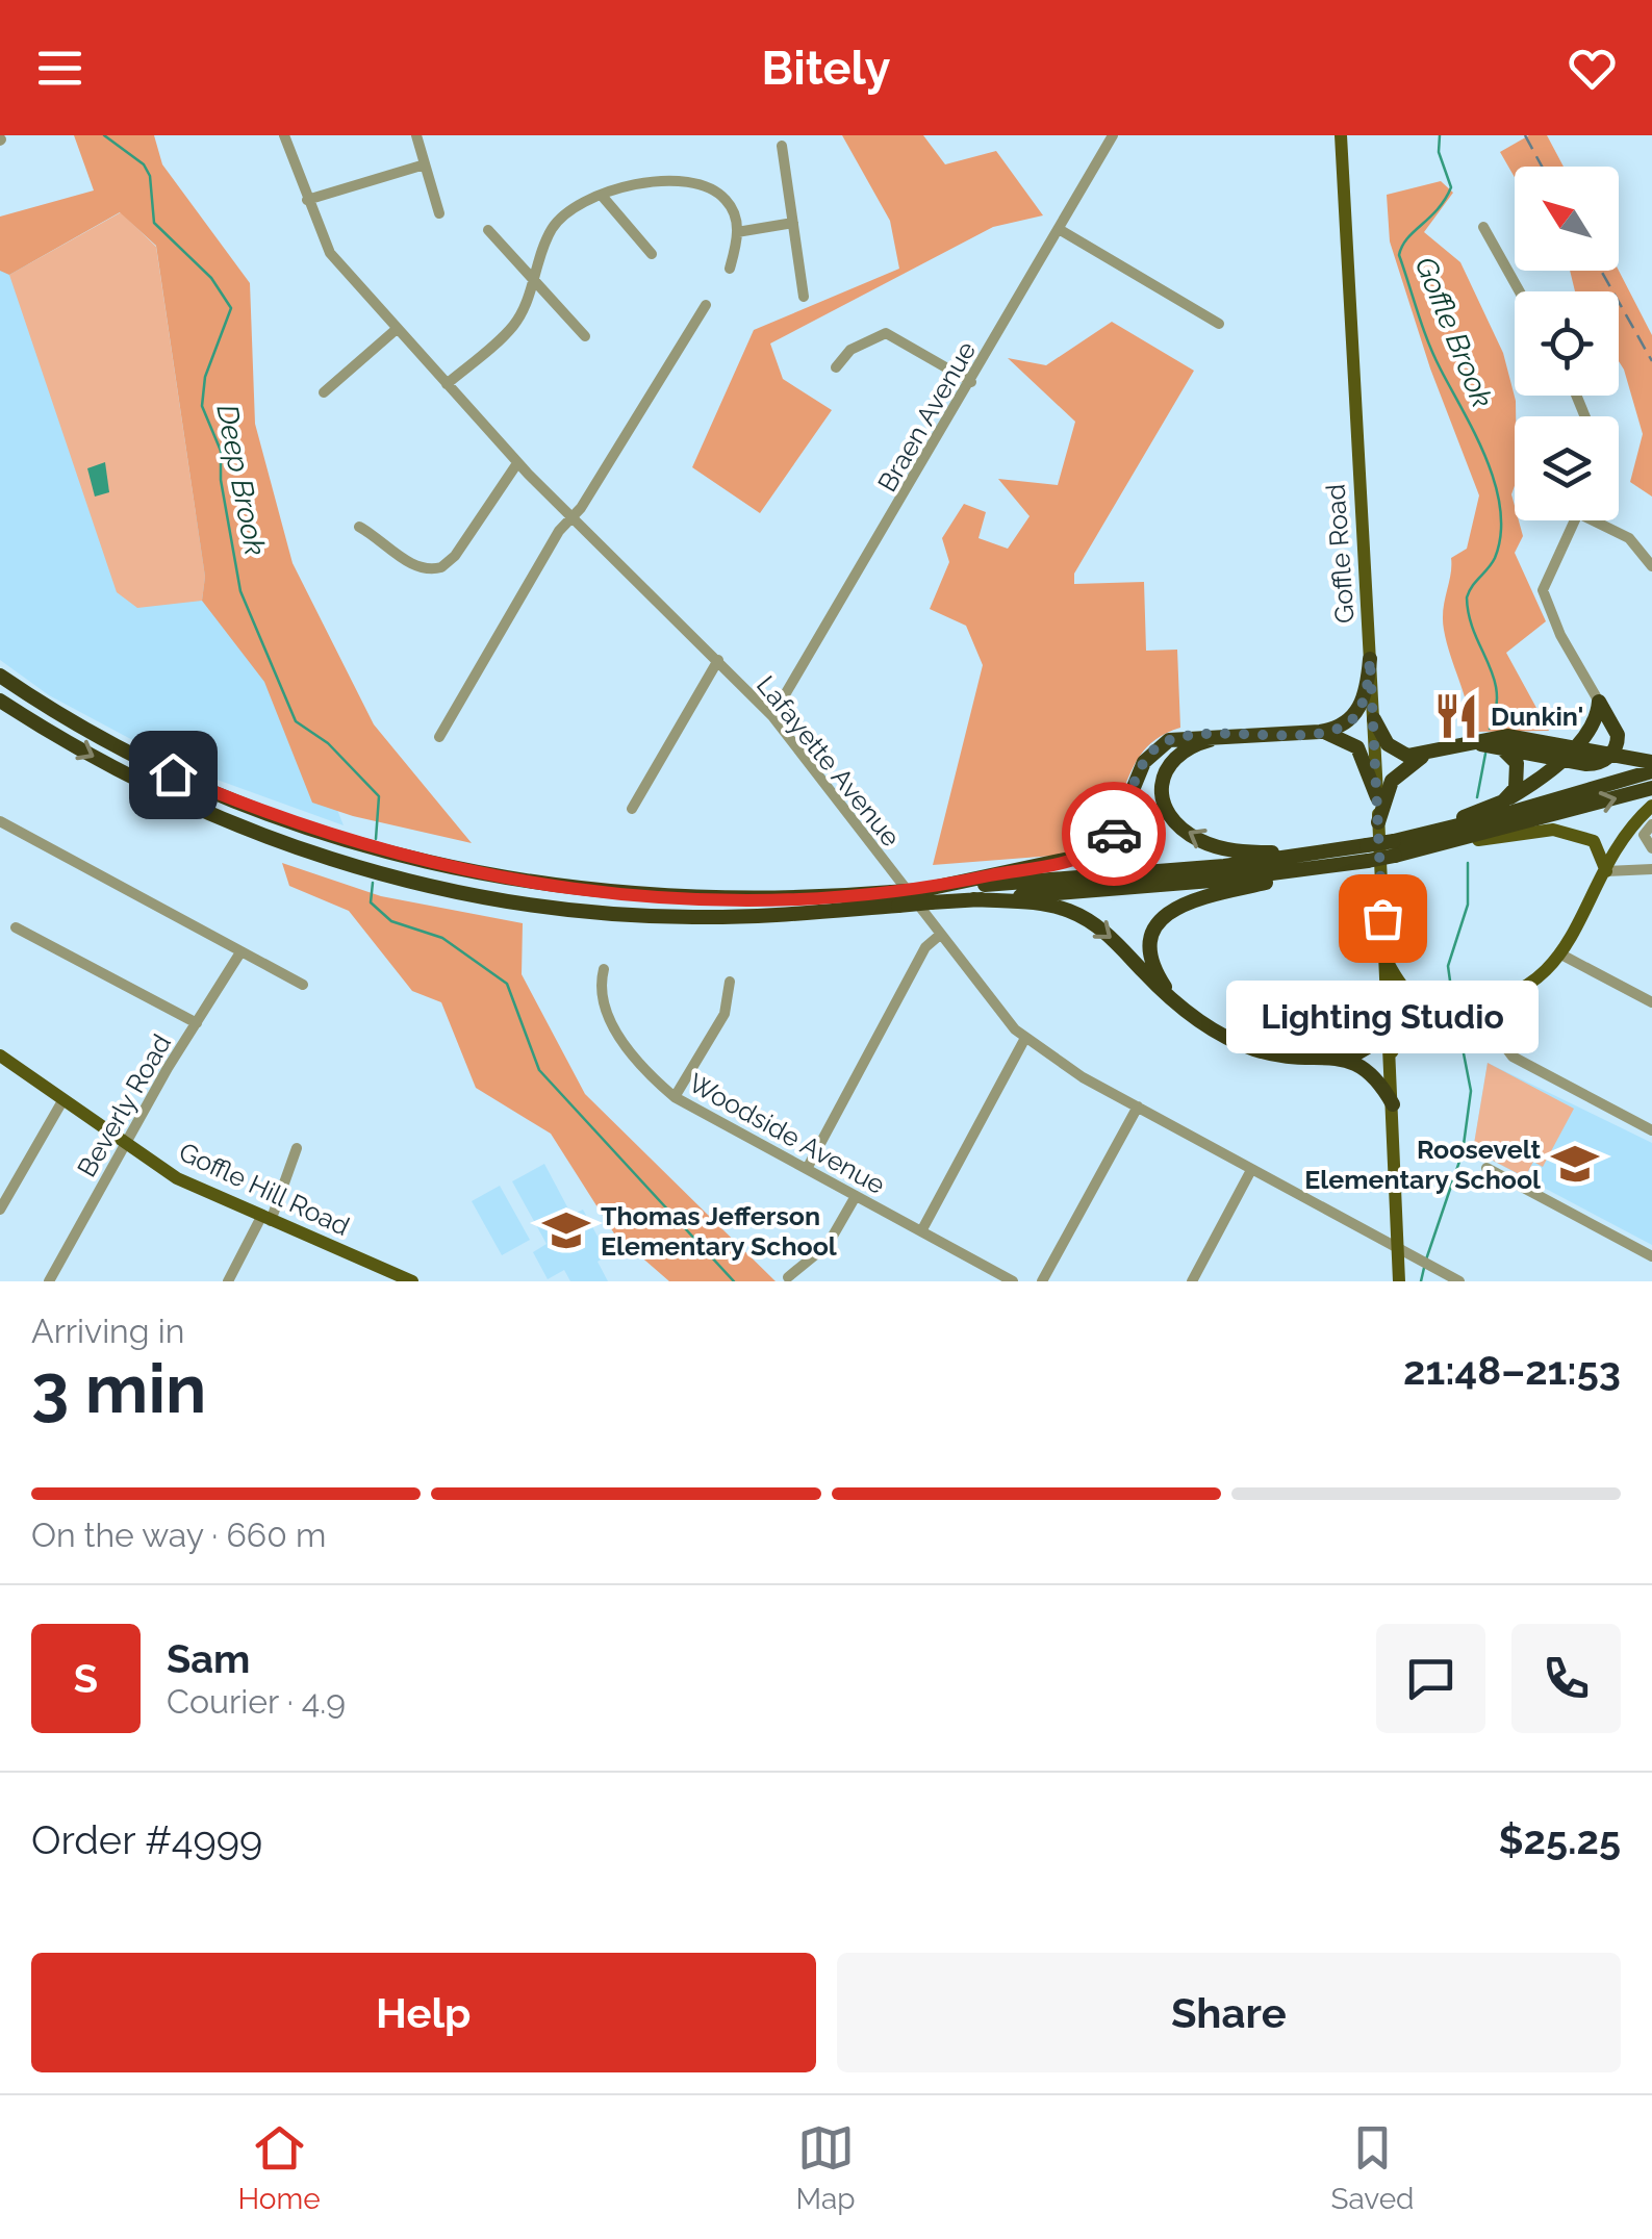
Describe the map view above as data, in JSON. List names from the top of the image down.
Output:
{
  "streets": {
    "main road": ["Goffle Road", "Goffle Hill Road"],
    "street": [
      "Braen Avenue",
      "Lafayette Avenue",
      "Beverly Road",
      "Woodside Avenue"
    ]
  },
  "crossings": [
    ["Braen Avenue", "Lafayette Avenue"],
    ["Goffle Road", "Lafayette Avenue"],
    ["Beverly Road", "Goffle Hill Road"]
  ],
  "water": ["Goffle Brook", "Deep Brook"],
  "places": {
    "restaurant": ["Dunkin'"],
    "other": ["Lighting Studio"],
    "school or university": ["Roosevelt Elementary School", "Thomas Jefferson Elementary School"]
  },
  "north": "top left",
  "page": {
    "header": "Bitely",
    "bubble": "Lighting Studio",
    "heading": ["3 min", "Arriving in", "21:48–21:53"],
    "panel": [
      "Sam",
      "Courier · 4.9",
      "Order #4999",
      "$25.25"
    ],
    "bar": "On the way · 660 m",
    "round": "S",
    "buttons": ["Help", "Share"],
    "tabs": ["Home", "Map", "Saved"]
  }
}
